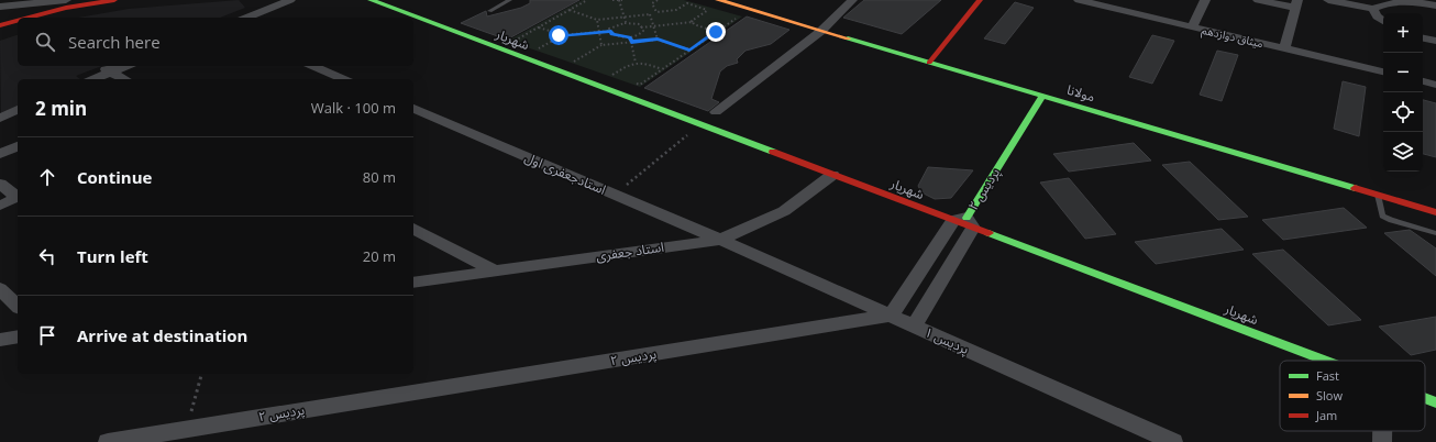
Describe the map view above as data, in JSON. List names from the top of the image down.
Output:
{
  "streets": {
    "main road": ["شهریار", "مولانا", "پردیس ۲"],
    "street": [
      "میثاق دوازدهم",
      "استادجعفری اول",
      "استاد جعفری",
      "پردیس ۱"
    ]
  },
  "crossings": [
    ["شهریار", "پردیس ۲"],
    ["شهریار", "استاد جعفری"],
    ["مولانا", "پردیس ۲"],
    ["استادجعفری اول", "استاد جعفری"],
    ["استادجعفری اول", "پردیس ۱"],
    ["پردیس ۲", "پردیس ۱"],
    ["استاد جعفری", "پردیس ۱"]
  ],
  "legend": ["Fast", "Slow", "Jam"],
  "page": {
    "map_buttons": ["+", "−"],
    "search": "Search here",
    "heading": ["2 min", "Walk · 100 m"],
    "list": [
      ["Continue", "80 m"],
      ["Turn left", "20 m"],
      "Arrive at destination"
    ]
  }
}
